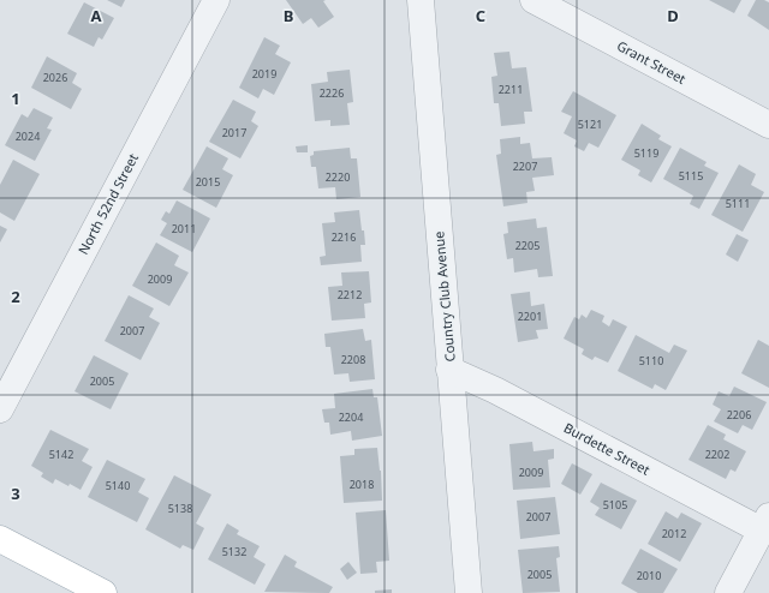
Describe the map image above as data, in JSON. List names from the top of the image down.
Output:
{
  "streets": {
    "street": [
      "Grant Street",
      "North 52nd Street",
      "Country Club Avenue",
      "Burdette Street"
    ]
  },
  "crossings": [
    ["Country Club Avenue", "Burdette Street"]
  ],
  "house_numbers": [
    "2019",
    "2026",
    "2211",
    "2226",
    "5121",
    "2017",
    "2024",
    "5119",
    "2207",
    "5115",
    "2220",
    "2015",
    "5111",
    "2011",
    "2216",
    "2205",
    "2009",
    "2212",
    "2201",
    "2007",
    "2208",
    "5110",
    "2005",
    "2206",
    "2204",
    "5142",
    "2202",
    "2009",
    "2018",
    "5140",
    "5105",
    "5138",
    "2007",
    "2012",
    "5132",
    "2005",
    "2010"
  ],
  "grid": {
    "columns": [
      "A",
      "B",
      "C",
      "D"
    ],
    "rows": ["1", "2", "3"]
  }
}
